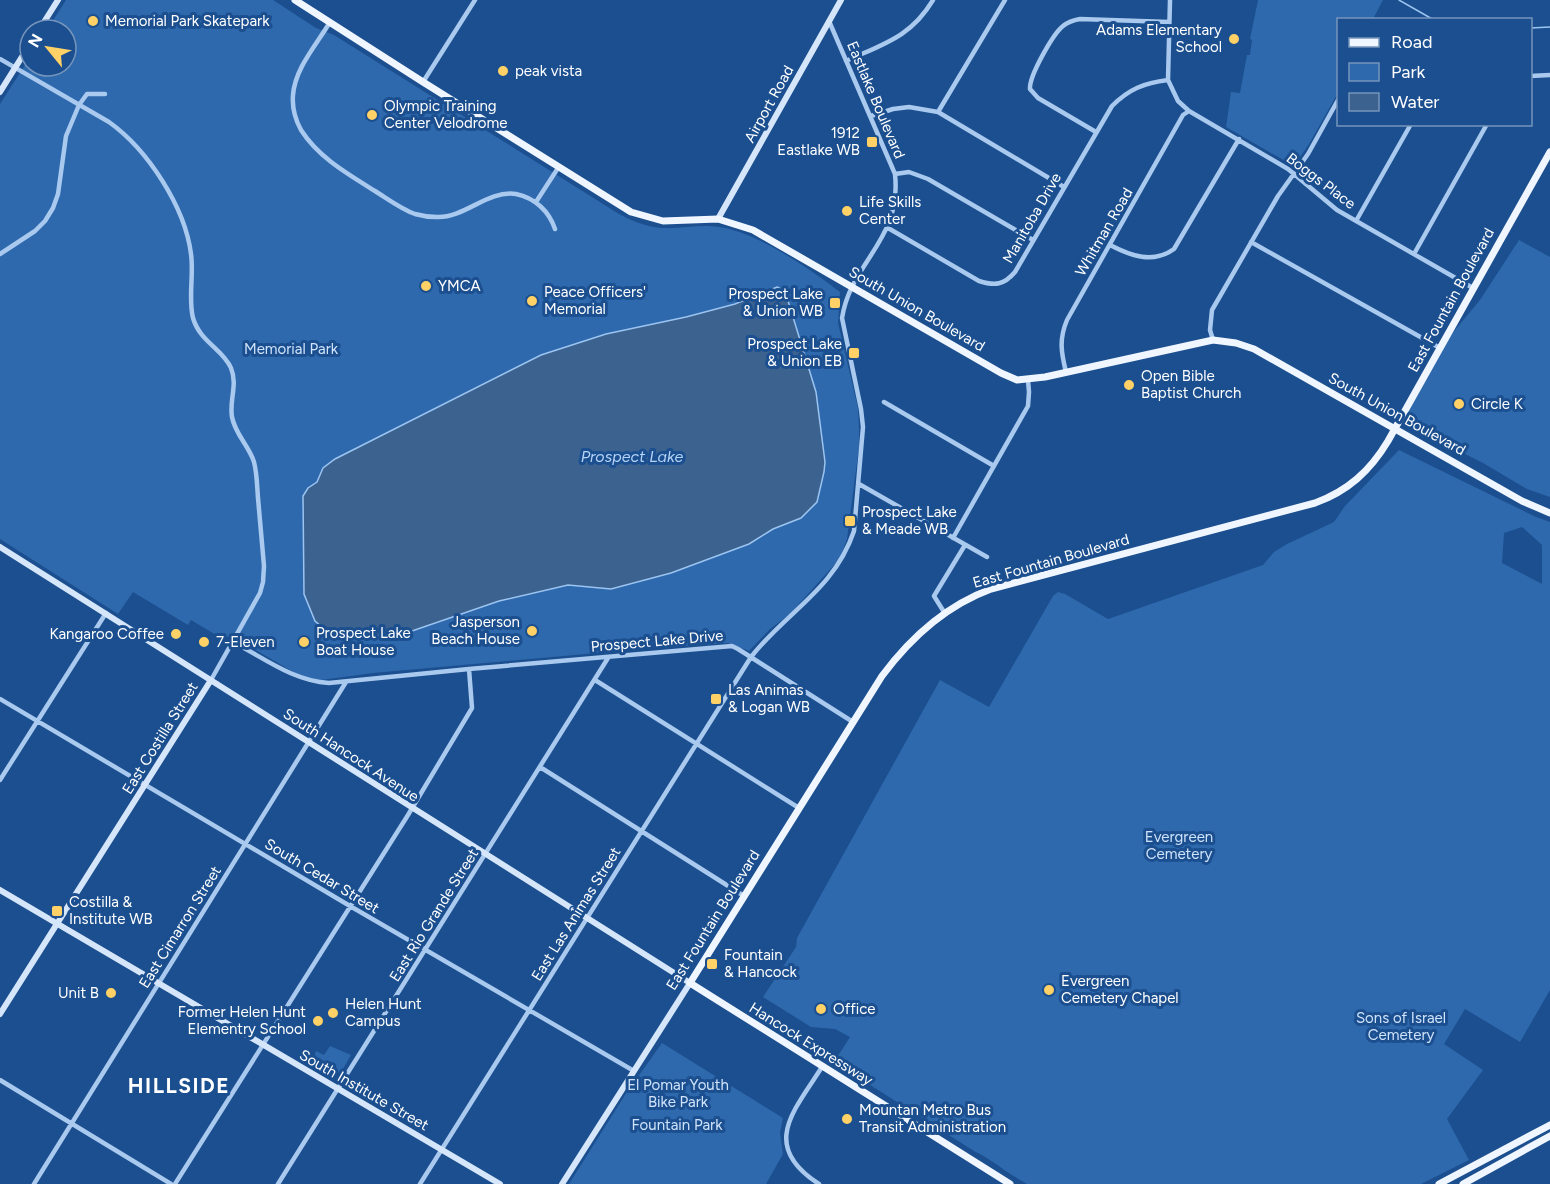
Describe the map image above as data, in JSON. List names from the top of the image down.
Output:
{
  "streets": {
    "main road": [
      "Airport Road",
      "East Fountain Boulevard",
      "South Union Boulevard",
      "East Costilla Street",
      "South Hancock Avenue",
      "Hancock Expressway",
      "South Institute Street"
    ],
    "street": [
      "Eastlake Boulevard",
      "Boggs Place",
      "Manitoba Drive",
      "Whitman Road",
      "Prospect Lake Drive",
      "South Cedar Street",
      "East Las Animas Street",
      "East Rio Grande Street",
      "East Cimarron Street"
    ]
  },
  "crossings": [
    ["Eastlake Boulevard", "Airport Road"],
    ["Eastlake Boulevard", "Manitoba Drive"],
    ["Eastlake Boulevard", "South Union Boulevard"],
    ["Airport Road", "South Union Boulevard"],
    ["Boggs Place", "Manitoba Drive"],
    ["Boggs Place", "Whitman Road"],
    ["Boggs Place", "East Fountain Boulevard"],
    ["Whitman Road", "South Union Boulevard"],
    ["East Fountain Boulevard", "South Union Boulevard"],
    ["East Fountain Boulevard", "Prospect Lake Drive"],
    ["East Fountain Boulevard", "South Hancock Avenue"],
    ["East Fountain Boulevard", "South Cedar Street"],
    ["East Fountain Boulevard", "Hancock Expressway"],
    ["Prospect Lake Drive", "East Costilla Street"],
    ["Prospect Lake Drive", "East Las Animas Street"],
    ["Prospect Lake Drive", "East Rio Grande Street"],
    ["Prospect Lake Drive", "East Cimarron Street"],
    ["East Costilla Street", "South Hancock Avenue"],
    ["East Costilla Street", "South Cedar Street"],
    ["East Costilla Street", "South Institute Street"],
    ["South Hancock Avenue", "East Las Animas Street"],
    ["South Hancock Avenue", "East Rio Grande Street"],
    ["South Hancock Avenue", "East Cimarron Street"],
    ["South Hancock Avenue", "Hancock Expressway"],
    ["South Cedar Street", "East Las Animas Street"],
    ["South Cedar Street", "East Rio Grande Street"],
    ["South Cedar Street", "East Cimarron Street"],
    ["East Las Animas Street", "South Institute Street"],
    ["East Rio Grande Street", "South Institute Street"],
    ["East Cimarron Street", "South Institute Street"]
  ],
  "districts": ["HILLSIDE"],
  "water": ["Prospect Lake"],
  "parks": [
    "Memorial Park",
    "Evergreen Cemetery",
    "Sons of Israel Cemetery",
    "El Pomar Youth Bike Park",
    "Fountain Park"
  ],
  "places": {
    "other": [
      "Memorial Park Skatepark",
      "Adams Elementary School",
      "peak vista",
      "Olympic Training Center Velodrome",
      "Life Skills Center",
      "YMCA",
      "Peace Officers' Memorial",
      "Open Bible Baptist Church",
      "Circle K",
      "Jasperson Beach House",
      "Kangaroo Coffee",
      "7-Eleven",
      "Prospect Lake Boat House",
      "Evergreen Cemetery Chapel",
      "Unit B",
      "Office",
      "Helen Hunt Campus",
      "Former Helen Hunt Elementry School",
      "Mountan Metro Bus Transit Administration"
    ],
    "transit": [
      "1912 Eastlake WB",
      "Prospect Lake & Union WB",
      "Prospect Lake & Union EB",
      "Prospect Lake & Meade WB",
      "Las Animas & Logan WB",
      "Costilla & Institute WB",
      "Fountain & Hancock"
    ]
  },
  "legend": ["Road", "Park", "Water"],
  "north": "top left"
}
